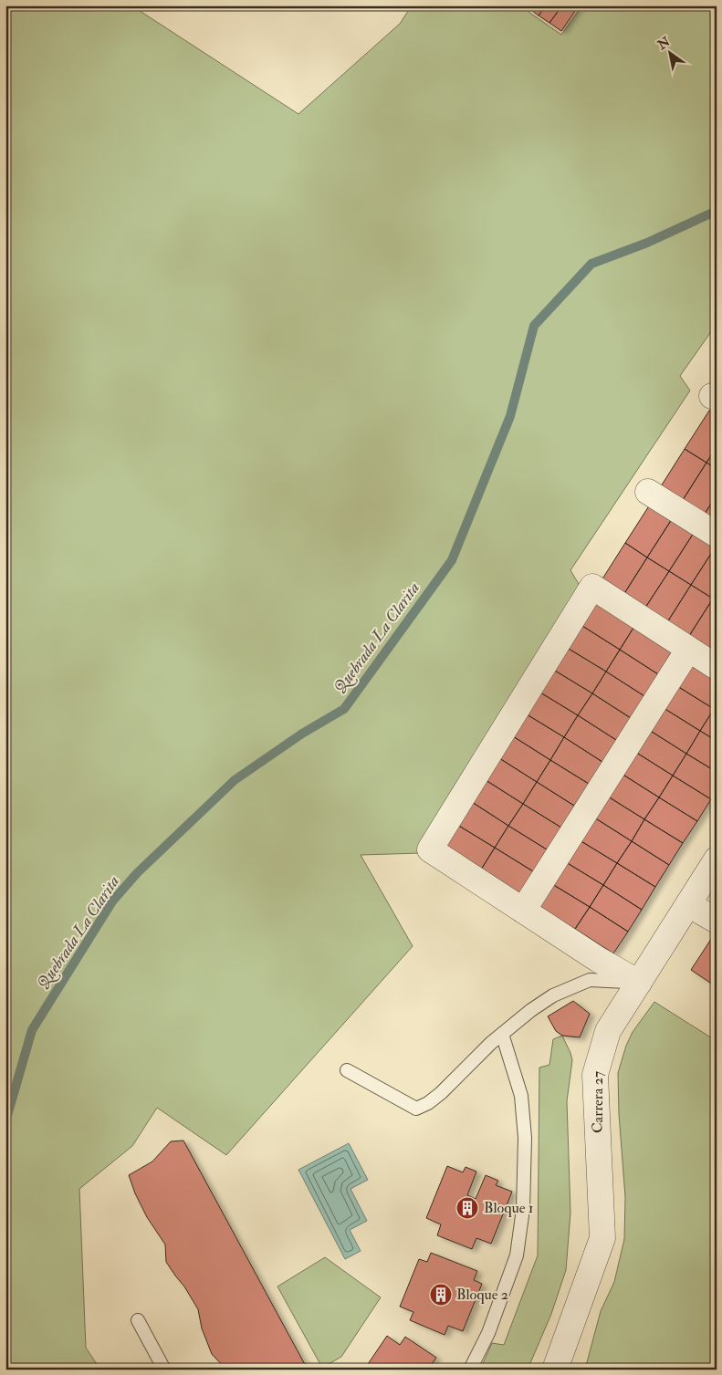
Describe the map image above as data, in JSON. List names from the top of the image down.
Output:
{
  "streets": {
    "street": ["Carrera 27"]
  },
  "water": ["Quebrada La Clarita"],
  "places": {
    "building": ["Bloque 1", "Bloque 2"]
  },
  "north": "top left"
}
